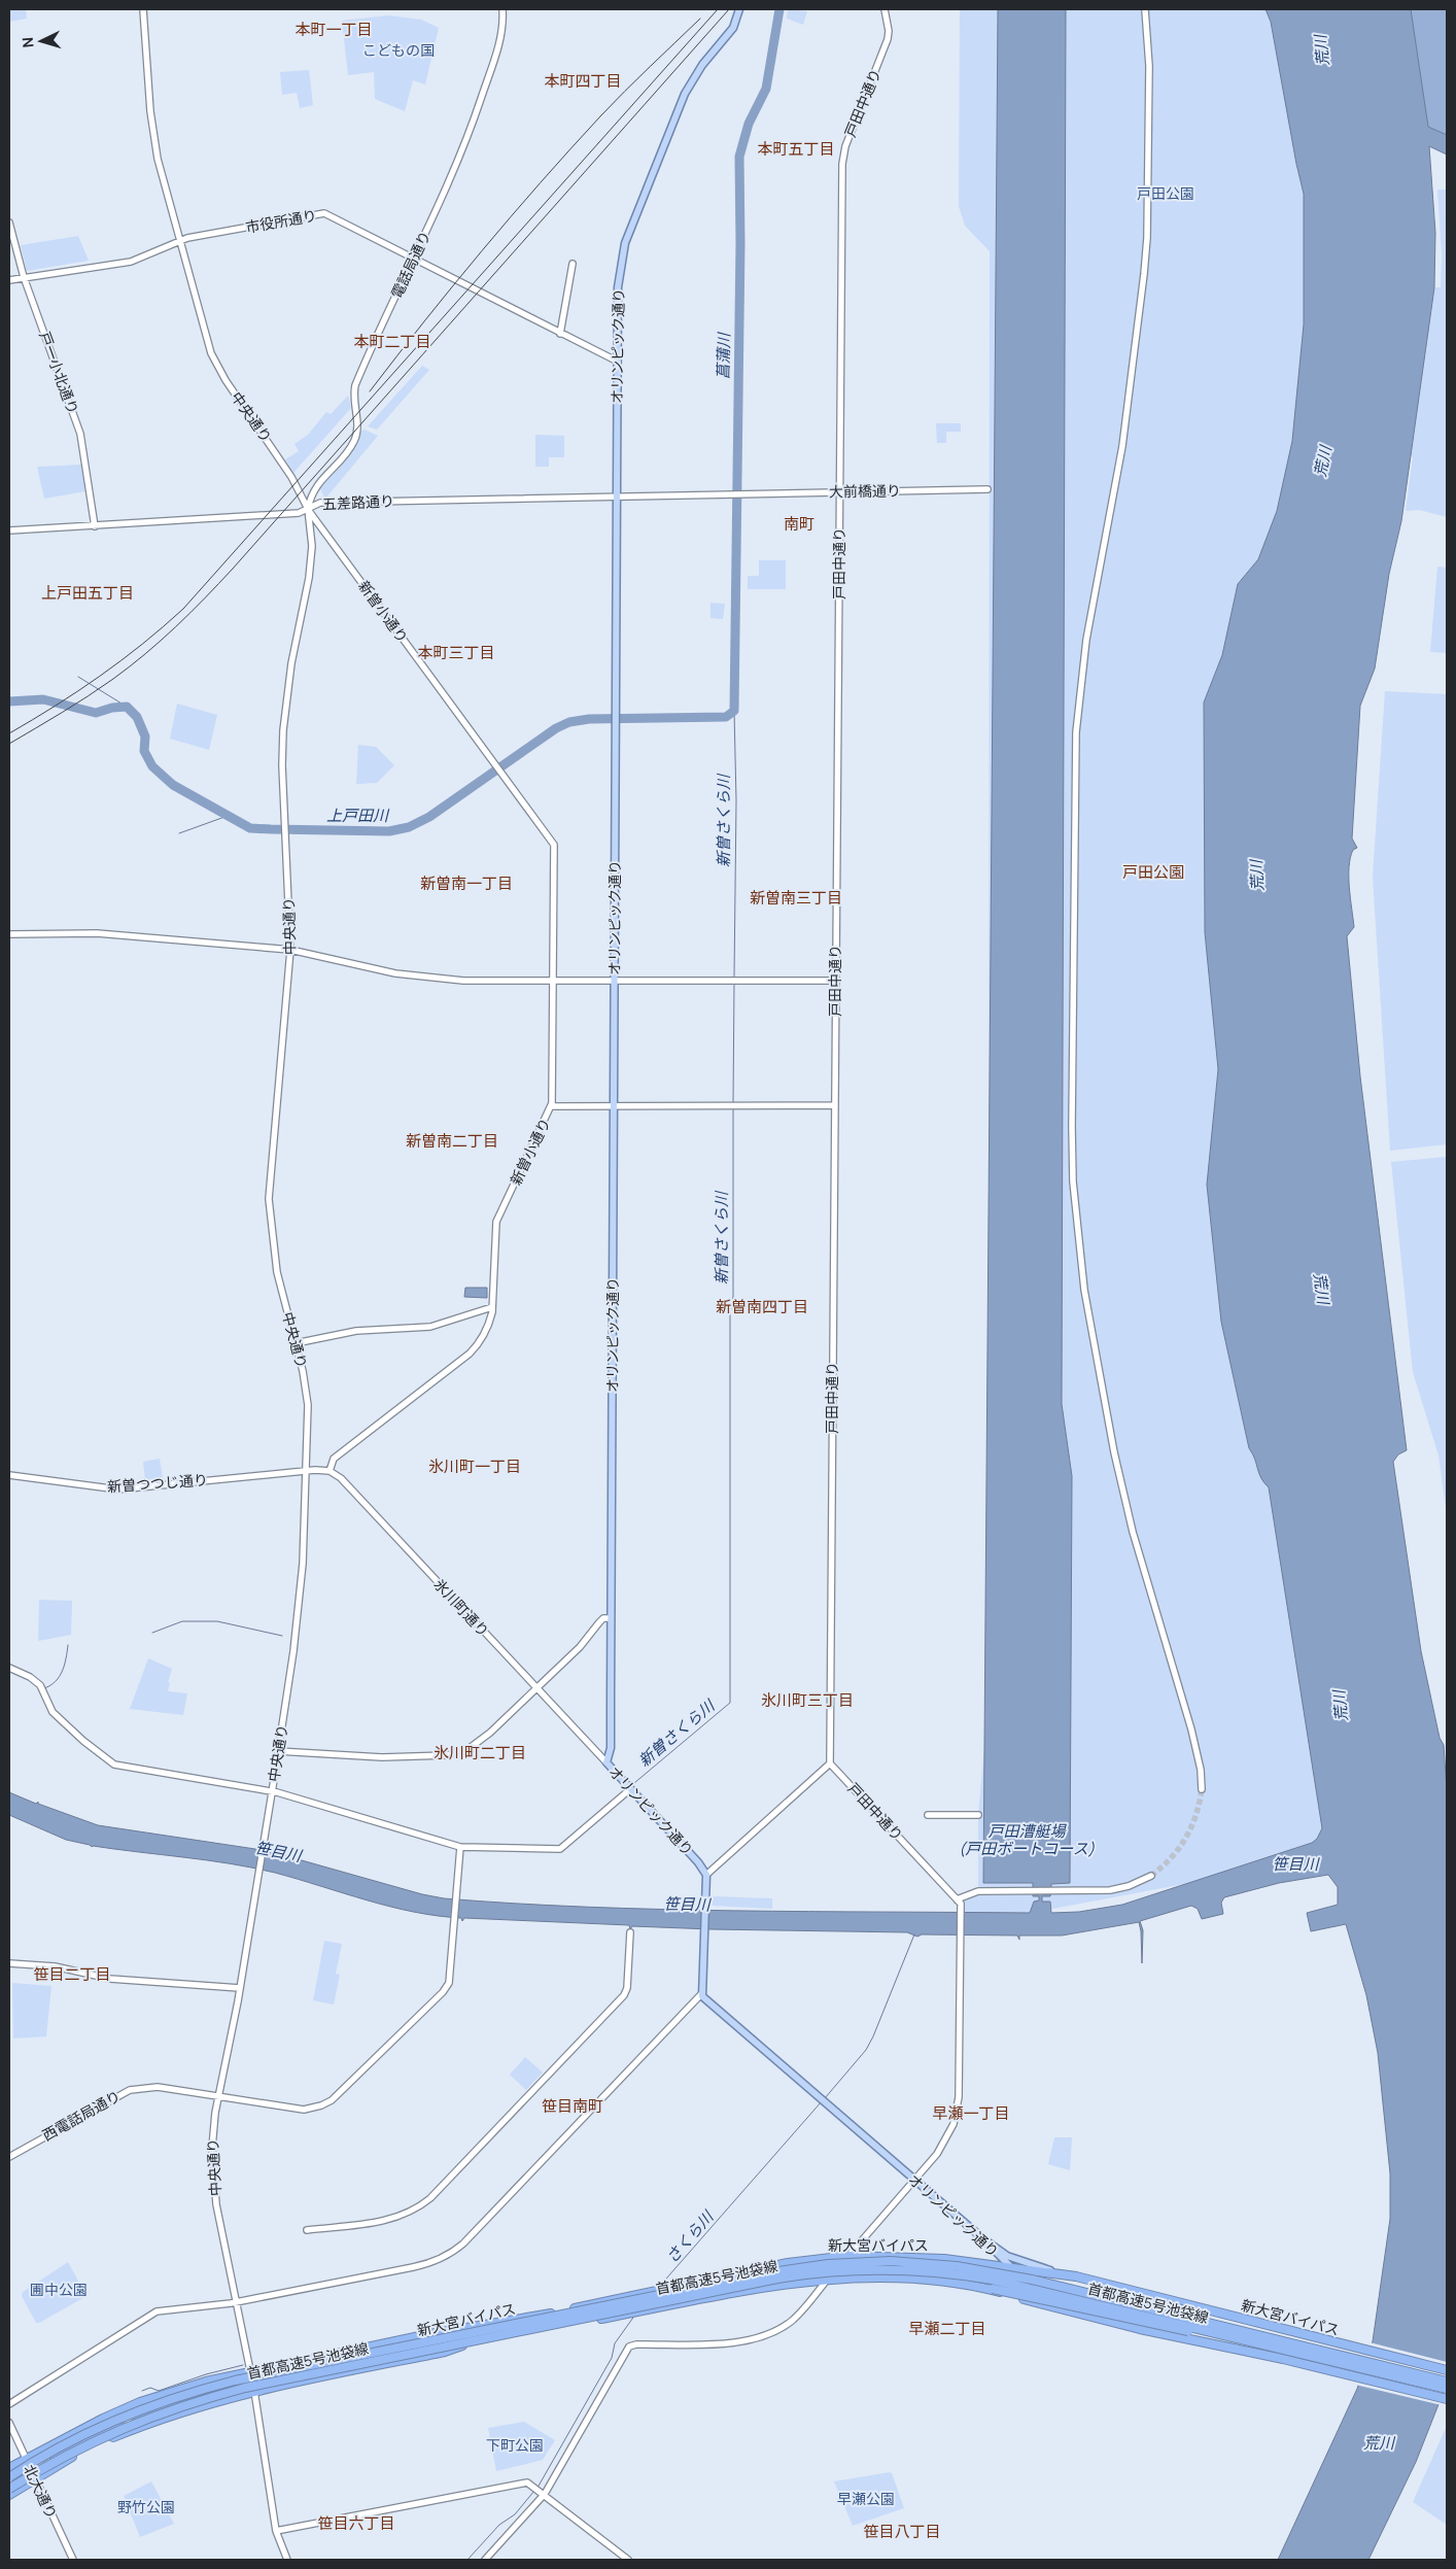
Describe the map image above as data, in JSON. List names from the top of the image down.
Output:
{
  "streets": {
    "highway": ["新大宮バイパス", "首都高速5号池袋線"],
    "main road": ["オリンピック通り"],
    "street": [
      "戸田中通り",
      "市役所通り",
      "電話局通り",
      "戸一小北通り",
      "中央通り",
      "大前橋通り",
      "五差路通り",
      "新曽小通り",
      "新曽つつじ通り",
      "氷川町通り",
      "西電話局通り",
      "北大通り"
    ]
  },
  "crossings": [
    ["戸田中通り", "オリンピック通り"],
    ["戸田中通り", "大前橋通り"],
    ["市役所通り", "電話局通り"],
    ["市役所通り", "オリンピック通り"],
    ["市役所通り", "戸一小北通り"],
    ["市役所通り", "中央通り"],
    ["電話局通り", "中央通り"],
    ["電話局通り", "五差路通り"],
    ["電話局通り", "新曽小通り"],
    ["オリンピック通り", "大前橋通り"],
    ["オリンピック通り", "五差路通り"],
    ["オリンピック通り", "氷川町通り"],
    ["オリンピック通り", "新大宮バイパス"],
    ["戸一小北通り", "五差路通り"],
    ["中央通り", "五差路通り"],
    ["中央通り", "新曽小通り"],
    ["中央通り", "新曽つつじ通り"],
    ["中央通り", "西電話局通り"],
    ["大前橋通り", "五差路通り"],
    ["五差路通り", "新曽小通り"],
    ["新曽小通り", "氷川町通り"]
  ],
  "districts": [
    "本町一丁目",
    "本町四丁目",
    "本町五丁目",
    "本町二丁目",
    "南町",
    "上戸田五丁目",
    "本町三丁目",
    "戸田公園",
    "新曽南一丁目",
    "新曽南三丁目",
    "新曽南二丁目",
    "新曽南四丁目",
    "氷川町一丁目",
    "氷川町三丁目",
    "氷川町二丁目",
    "笹目二丁目",
    "笹目南町",
    "早瀬一丁目",
    "早瀬二丁目",
    "笹目六丁目",
    "笹目八丁目"
  ],
  "water": [
    "荒川",
    "菖蒲川",
    "上戸田川",
    "新曽さくら川",
    "戸田漕艇場 (戸田ボートコース)",
    "笹目川",
    "さくら川"
  ],
  "parks": [
    "こどもの国",
    "戸田公園",
    "圃中公園",
    "下町公園",
    "早瀬公園",
    "野竹公園"
  ],
  "north": "left"
}
